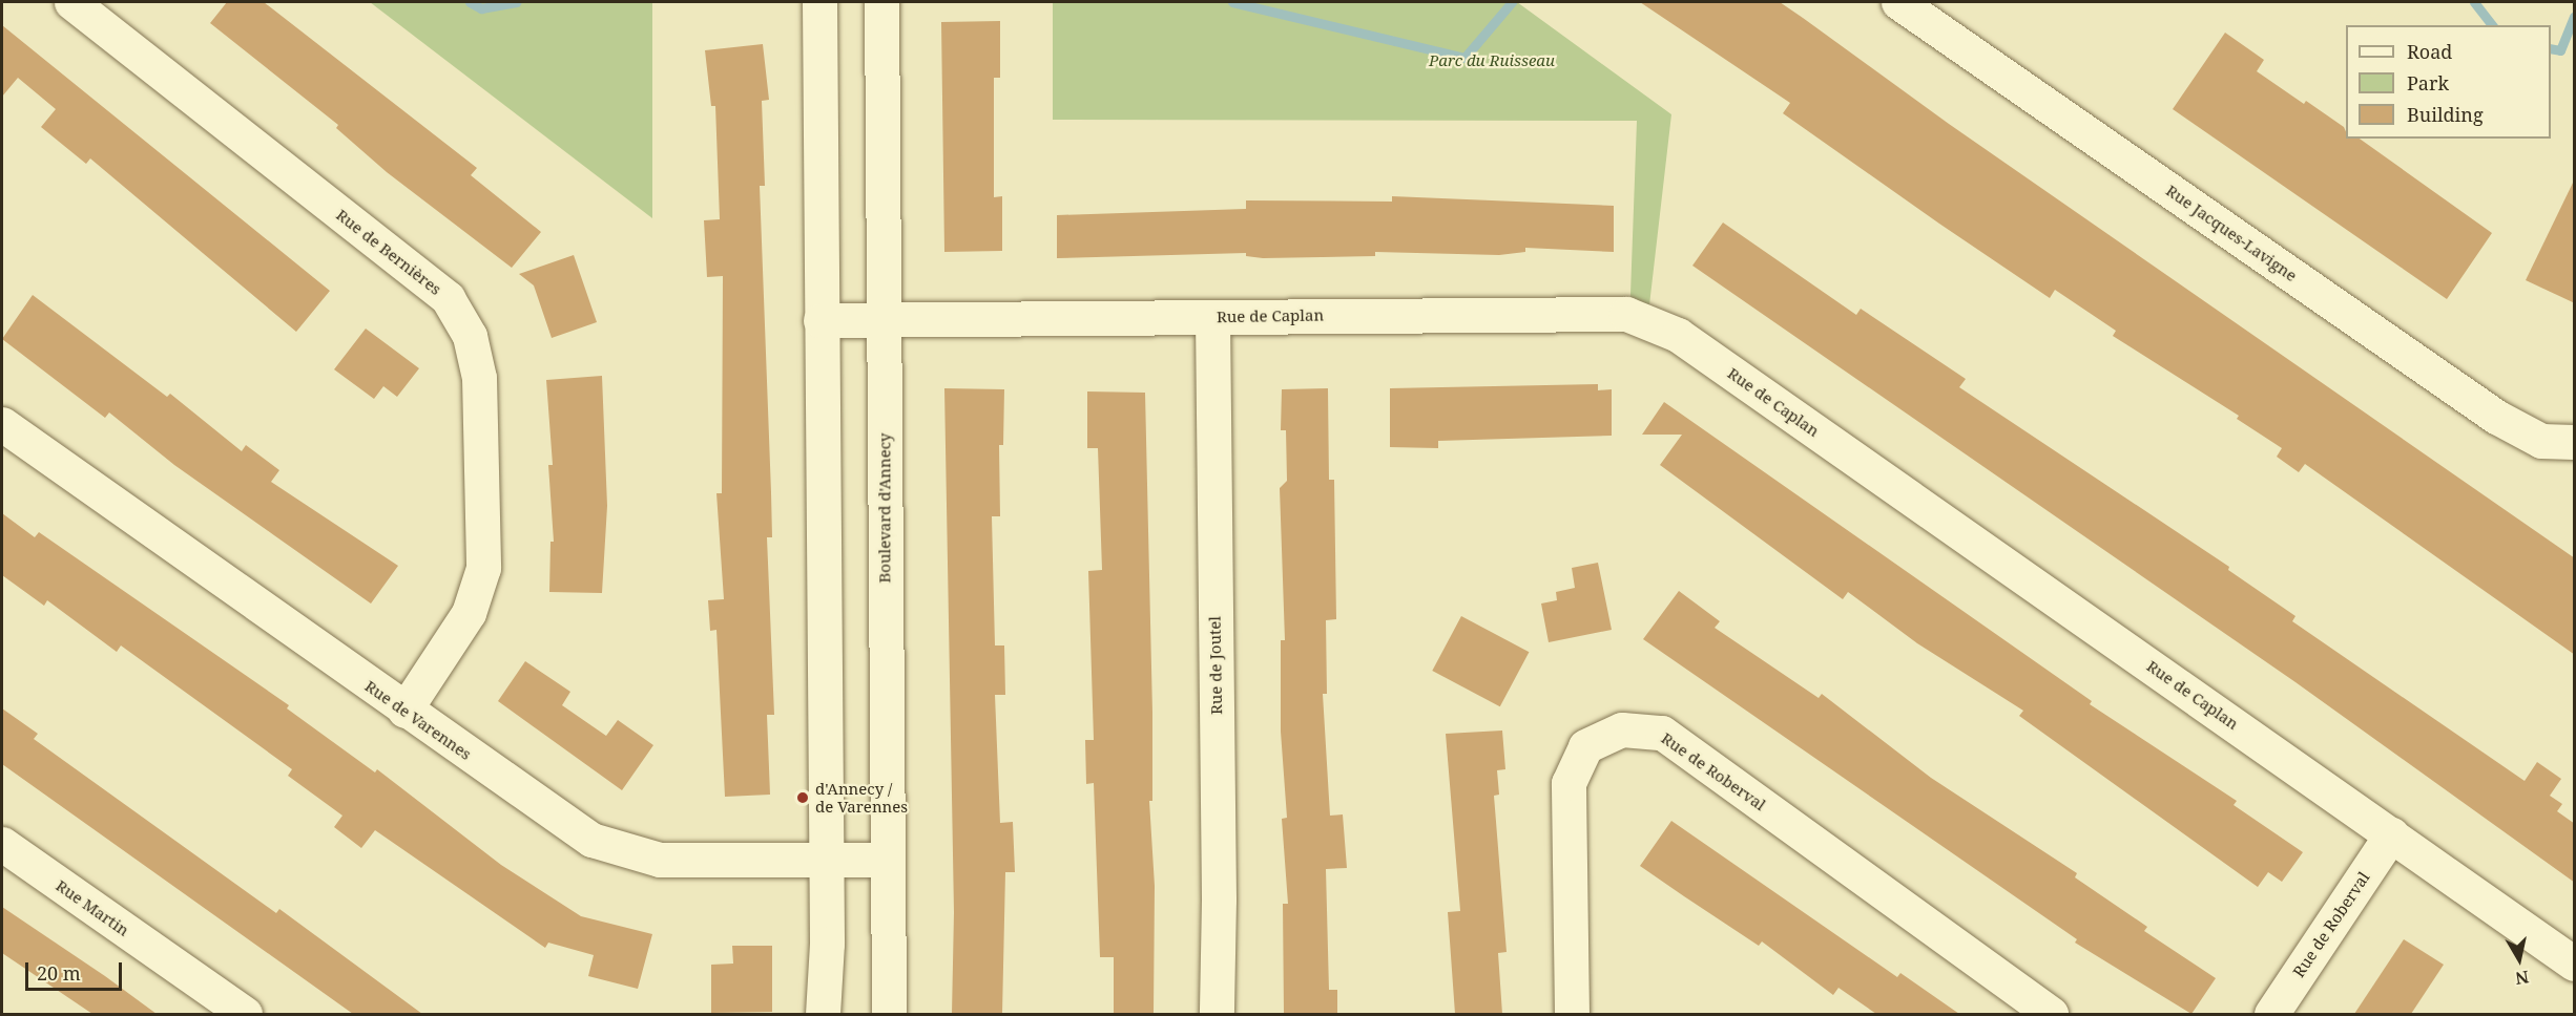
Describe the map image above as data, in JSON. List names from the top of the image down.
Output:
{
  "streets": {
    "street": [
      "Rue Jacques-Lavigne",
      "Rue de Bernières",
      "Rue de Caplan",
      "Boulevard d'Annecy",
      "Rue de Joutel",
      "Rue de Varennes",
      "Rue de Roberval",
      "Rue Martin"
    ]
  },
  "crossings": [
    ["Rue de Bernières", "Rue de Varennes"],
    ["Rue de Caplan", "Boulevard d'Annecy"],
    ["Rue de Caplan", "Rue de Joutel"],
    ["Rue de Caplan", "Rue de Roberval"],
    ["Boulevard d'Annecy", "Rue de Varennes"]
  ],
  "parks": ["Parc du Ruisseau"],
  "places": ["d'Annecy / de Varennes"],
  "legend": ["Road", "Park", "Building"],
  "scale_bar": "20 m",
  "north": "bottom"
}
